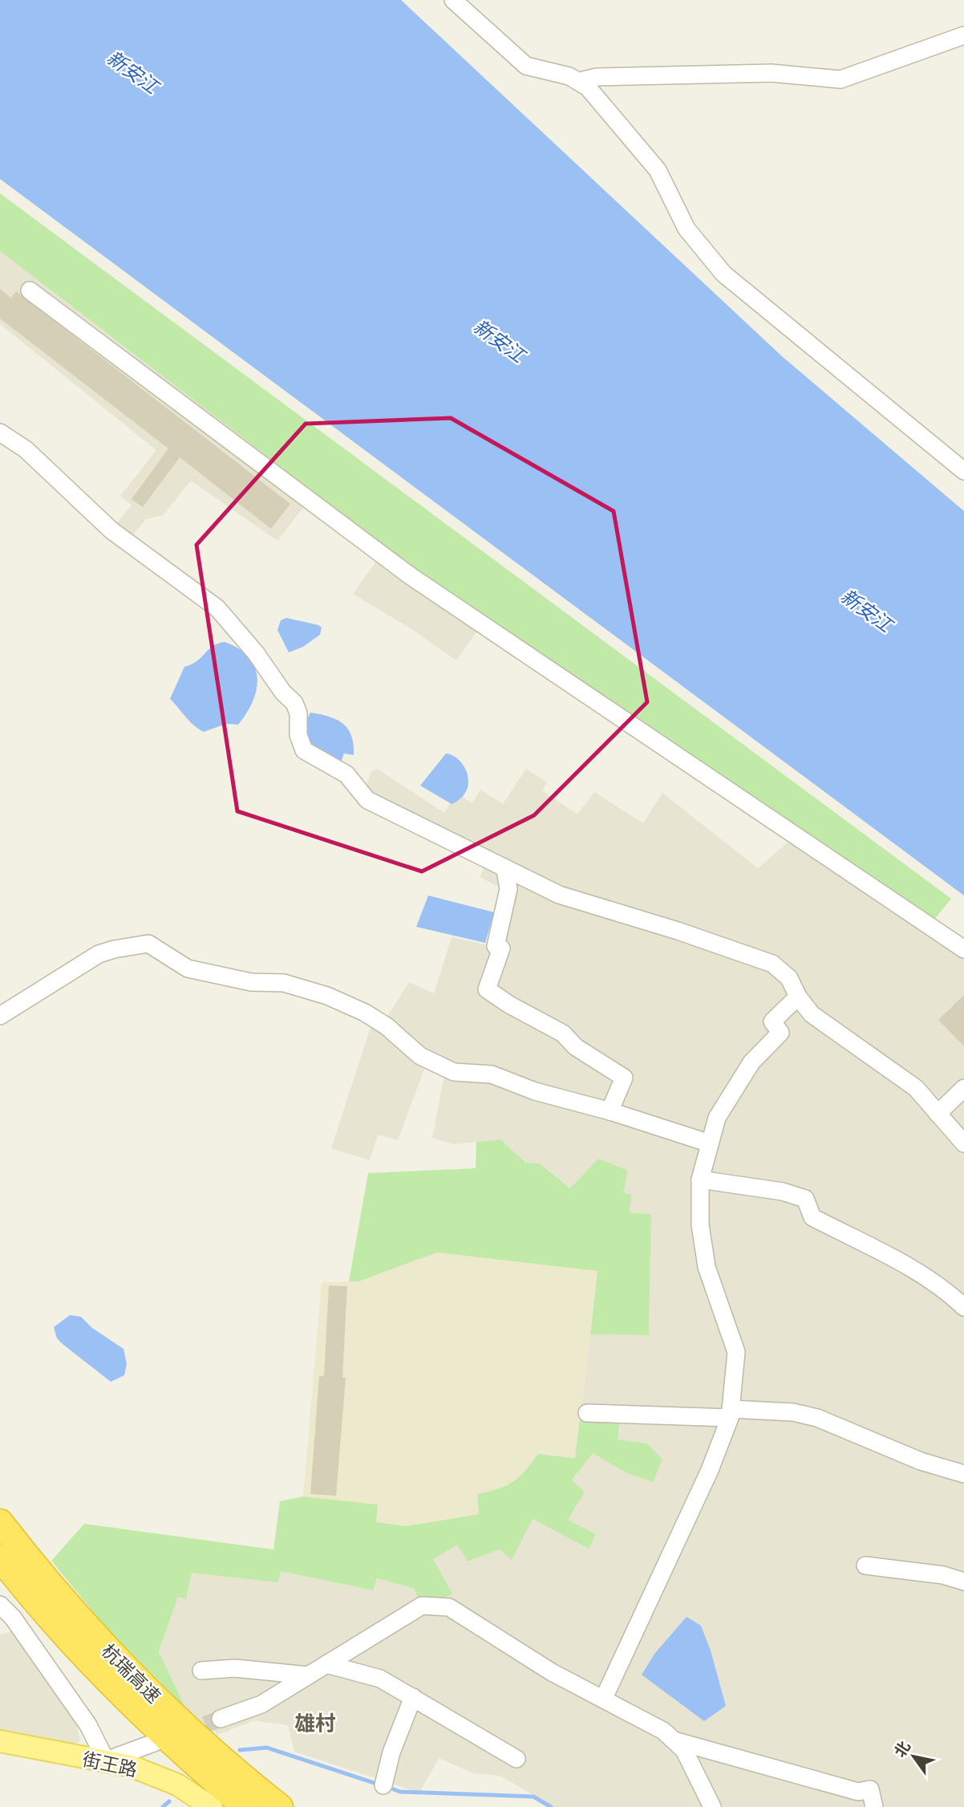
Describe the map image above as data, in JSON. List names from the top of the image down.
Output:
{
  "streets": {
    "highway": ["杭瑞高速"],
    "main road": ["街王路"]
  },
  "districts": ["雄村"],
  "water": ["新安江"],
  "north": "top left"
}
